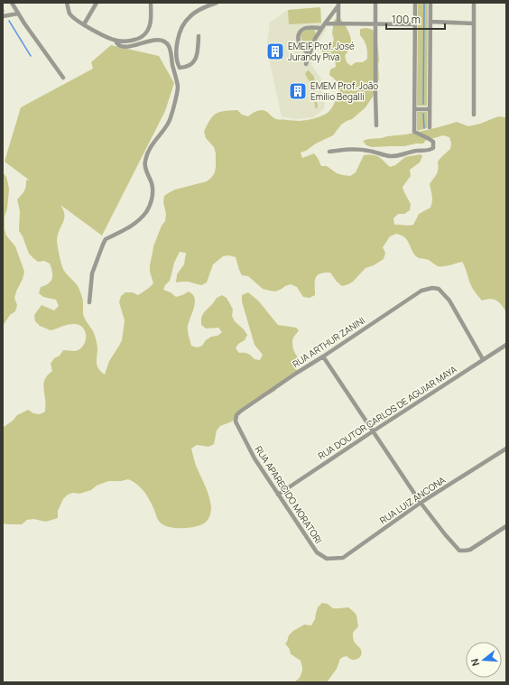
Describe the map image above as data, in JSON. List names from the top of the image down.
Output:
{
  "streets": {
    "street": [
      "RUA ARTHUR ZANINI",
      "RUA DOUTOR CARLOS DE AGUIAR MAYA",
      "RUA APARECIDO MORATORI",
      "RUA LUIZ ANCONA"
    ]
  },
  "crossings": [
    ["RUA ARTHUR ZANINI", "RUA DOUTOR CARLOS DE AGUIAR MAYA"],
    ["RUA ARTHUR ZANINI", "RUA APARECIDO MORATORI"],
    ["RUA DOUTOR CARLOS DE AGUIAR MAYA", "RUA APARECIDO MORATORI"],
    ["RUA APARECIDO MORATORI", "RUA LUIZ ANCONA"]
  ],
  "places": {
    "building": ["EMEIF Prof. José Jurandy Piva", "EMEM Prof. João Emilio Begalli"]
  },
  "scale_bar": "100 m",
  "north": "left"
}
